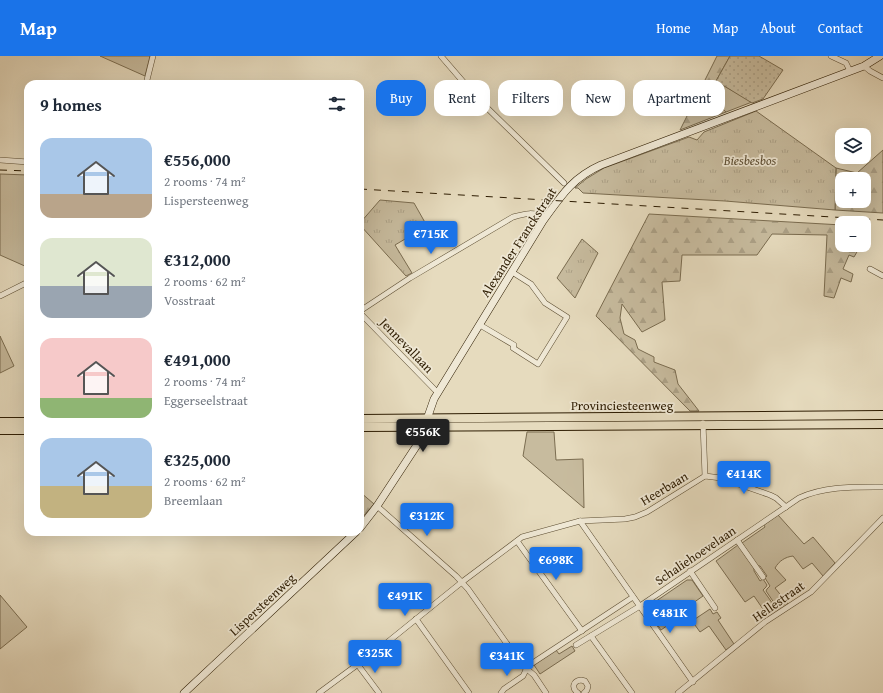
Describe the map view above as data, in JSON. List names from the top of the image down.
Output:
{
  "streets": {
    "main road": ["Provinciesteenweg"],
    "street": [
      "Alexander Franckstraat",
      "Jennevallaan",
      "Heerbaan",
      "Schaliehoevelaan",
      "Hellestraat",
      "Lispersteenweg"
    ]
  },
  "crossings": [
    ["Alexander Franckstraat", "Jennevallaan"],
    ["Alexander Franckstraat", "Provinciesteenweg"],
    ["Heerbaan", "Schaliehoevelaan"]
  ],
  "parks": ["Biesbesbos"],
  "page": {
    "header": "Map",
    "nav": [
      "Home",
      "Map",
      "About",
      "Contact"
    ],
    "chip": [
      "Buy",
      "Rent",
      "Filters",
      "New",
      "Apartment"
    ],
    "heading": "9 homes",
    "map_buttons": ["+", "−"],
    "list": [
      {
        "name": "€556,000",
        "note": "2 rooms · 74 m² · Lispersteenweg"
      },
      {
        "name": "€312,000",
        "note": "2 rooms · 62 m² · Vosstraat"
      },
      {
        "name": "€491,000",
        "note": "2 rooms · 74 m² · Eggerseelstraat"
      },
      {
        "name": "€325,000",
        "note": "2 rooms · 62 m² · Breemlaan"
      }
    ],
    "price": [
      "€715K",
      "€556K",
      "€414K",
      "€312K",
      "€698K",
      "€491K",
      "€481K",
      "€325K",
      "€341K"
    ]
  }
}
